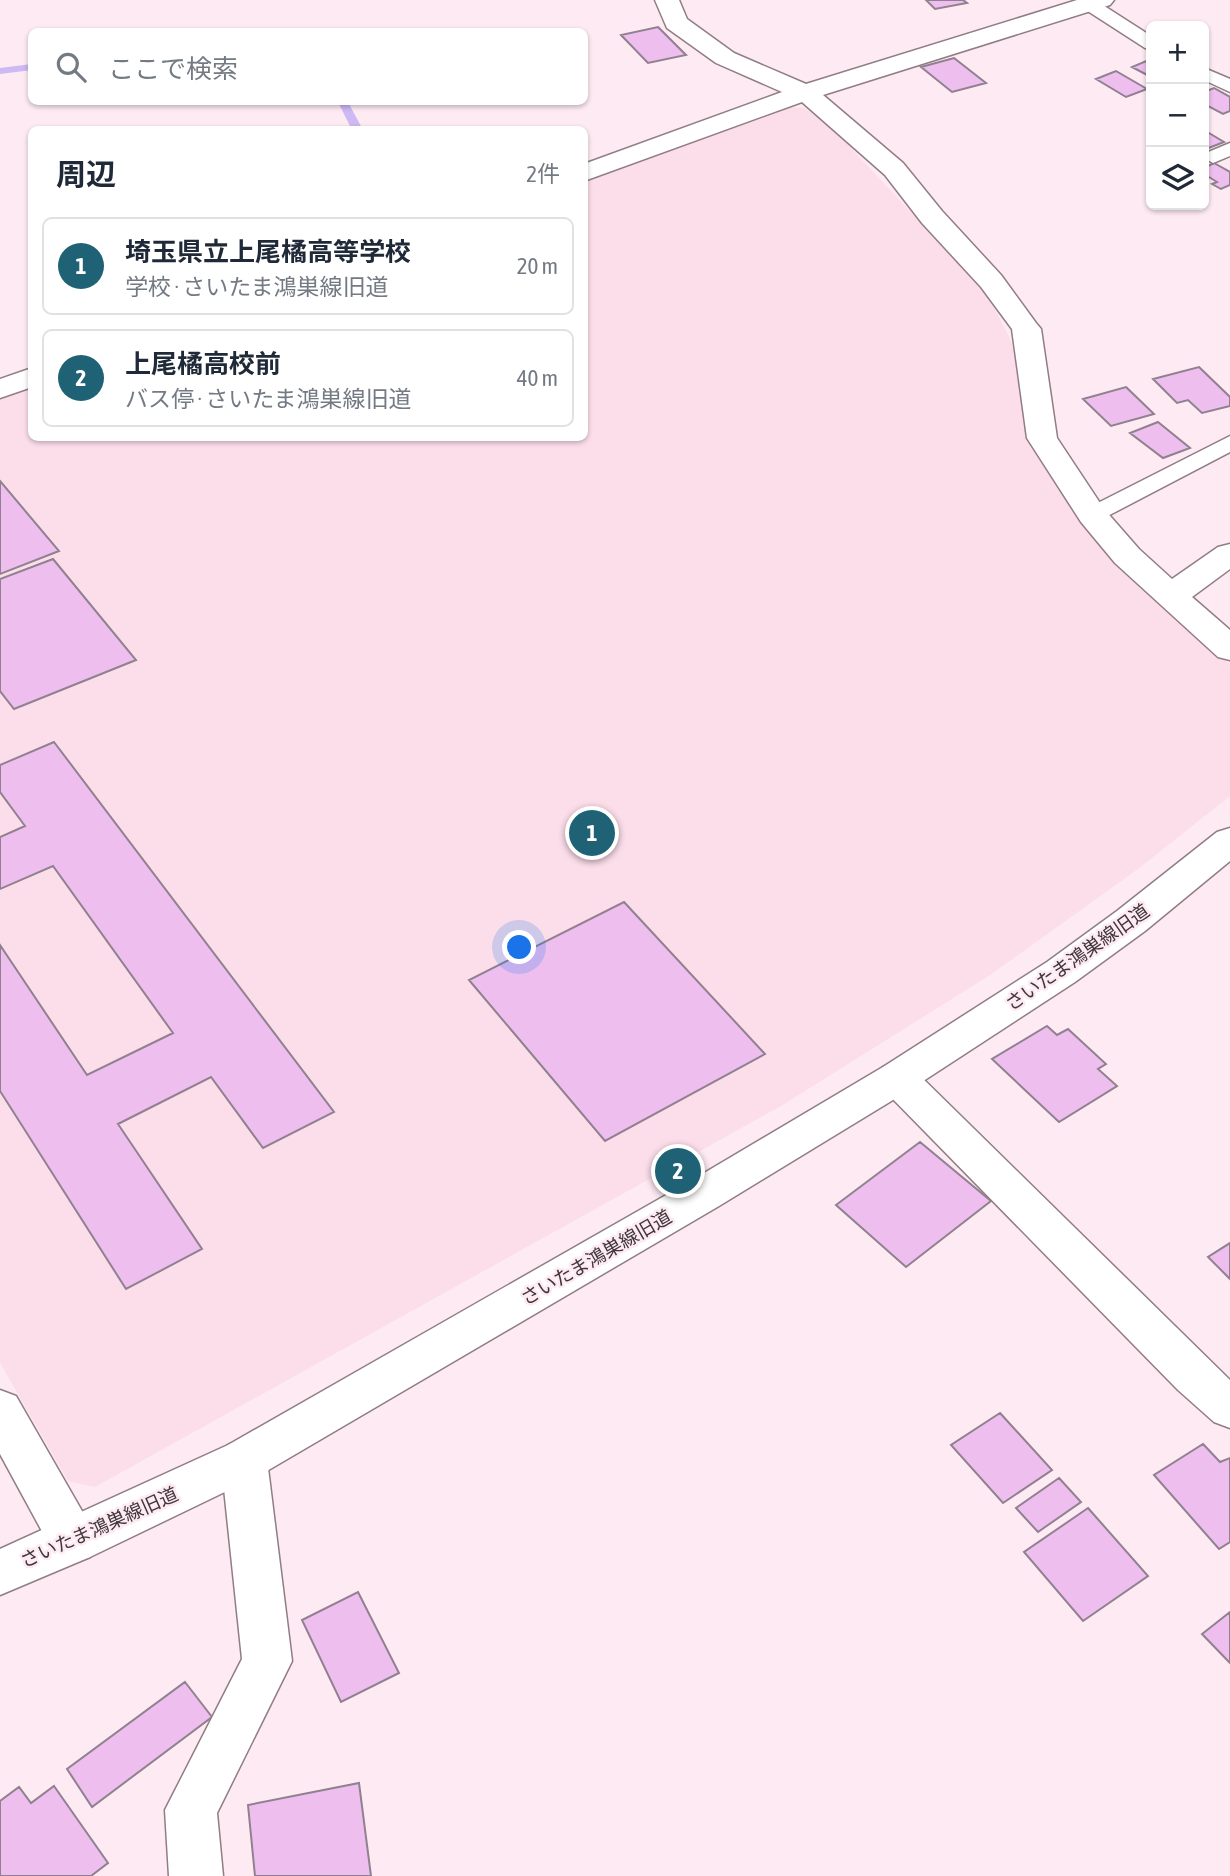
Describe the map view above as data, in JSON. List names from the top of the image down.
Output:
{
  "streets": {
    "street": ["さいたま鴻巣線旧道"]
  },
  "page": {
    "map_buttons": ["+", "−"],
    "search": "ここで検索",
    "heading": ["周辺", "2件"],
    "list": [
      {
        "mark": "1",
        "name": "埼玉県立上尾橘高等学校",
        "note": "学校 · さいたま鴻巣線旧道",
        "value": "20 m"
      },
      {
        "mark": "2",
        "name": "上尾橘高校前",
        "note": "バス停 · さいたま鴻巣線旧道",
        "value": "40 m"
      }
    ],
    "pins": ["1", "2"]
  }
}
